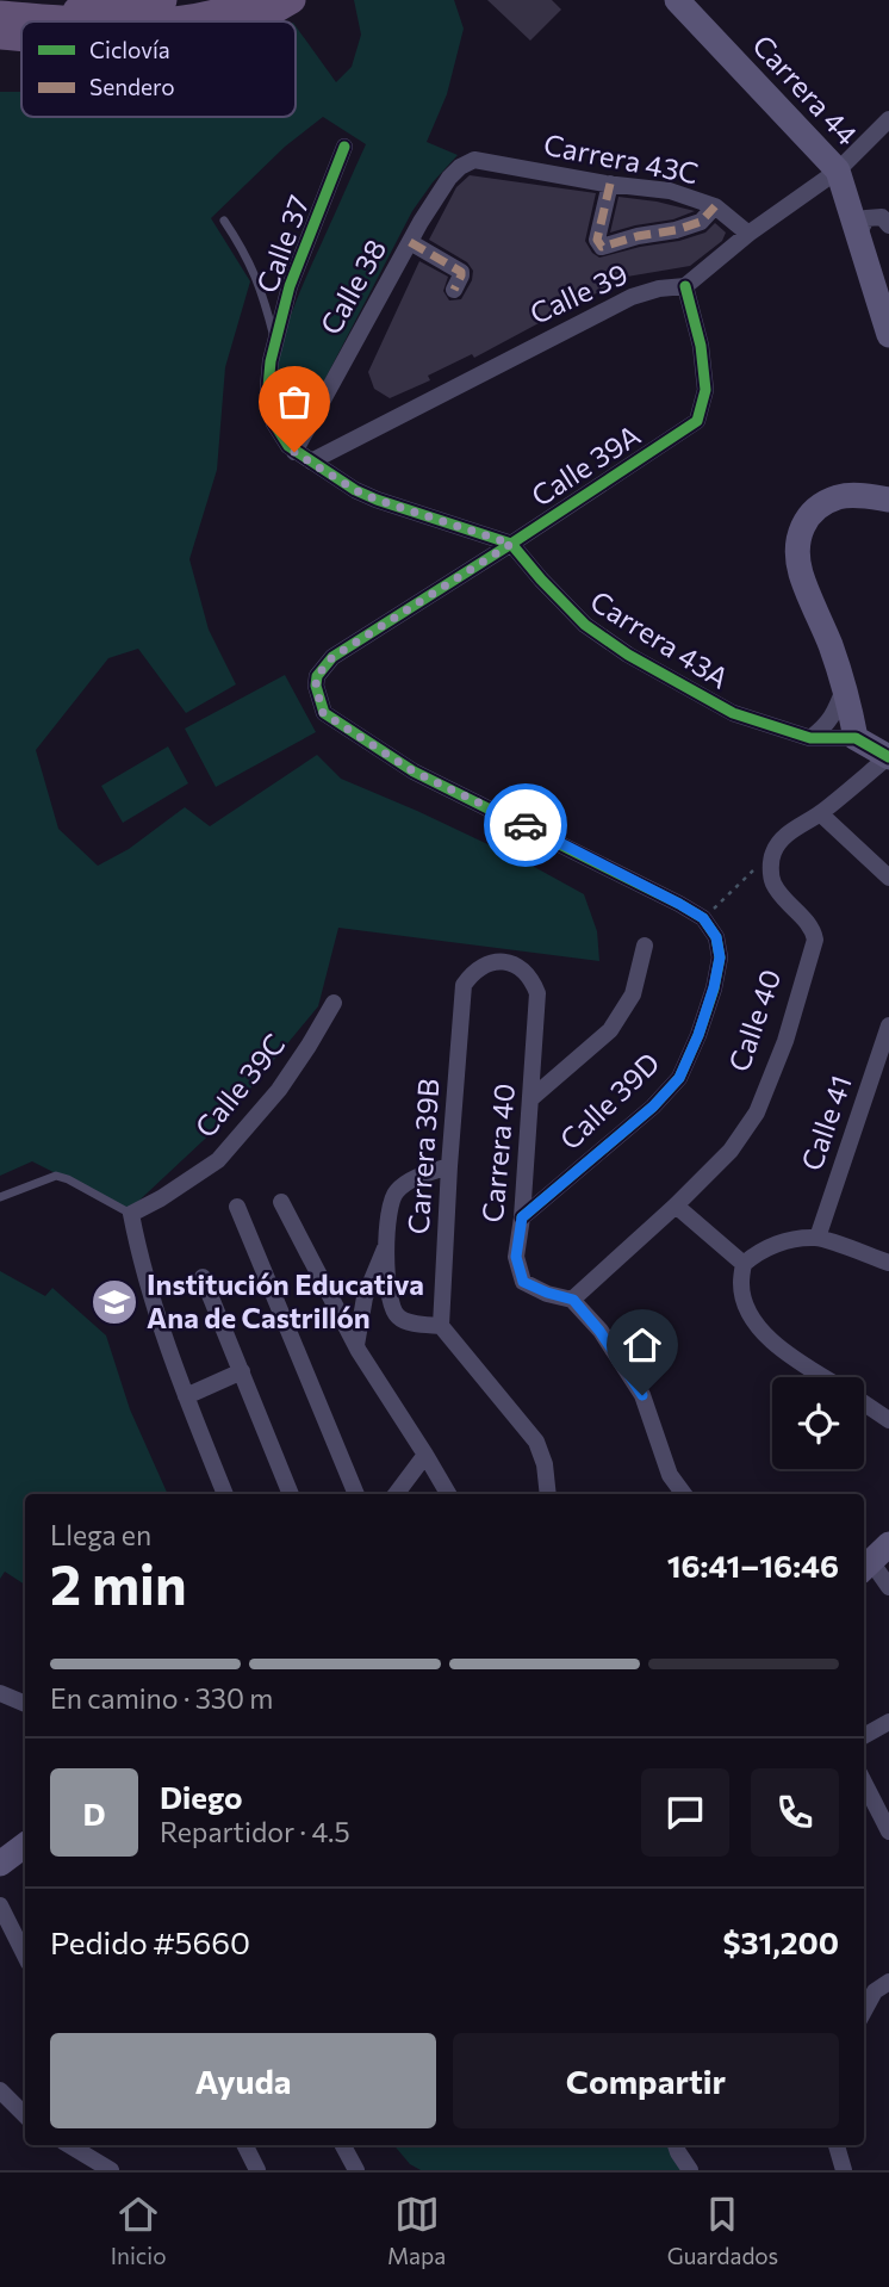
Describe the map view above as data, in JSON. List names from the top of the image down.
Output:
{
  "streets": {
    "street": [
      "Carrera 44",
      "Carrera 43C",
      "Calle 37",
      "Calle 38",
      "Calle 39",
      "Calle 39A",
      "Carrera 43A",
      "Calle 40",
      "Calle 39C",
      "Calle 39D",
      "Calle 41",
      "Carrera 40",
      "Carrera 39B"
    ]
  },
  "crossings": [
    ["Carrera 43C", "Calle 38"],
    ["Calle 37", "Calle 38"],
    ["Calle 39", "Calle 39A"],
    ["Calle 39A", "Carrera 43A"],
    ["Calle 39A", "Calle 39D"],
    ["Calle 40", "Carrera 40"],
    ["Calle 39D", "Carrera 40"],
    ["Carrera 40", "Carrera 39B"]
  ],
  "places": {
    "school or university": ["Institución Educativa Ana de Castrillón"]
  },
  "legend": ["Ciclovía", "Sendero"],
  "page": {
    "heading": ["2 min", "Llega en", "16:41–16:46"],
    "panel": [
      "Diego",
      "Repartidor · 4.5",
      "Pedido #5660",
      "$31,200"
    ],
    "bar": "En camino · 330 m",
    "round": "D",
    "buttons": ["Ayuda", "Compartir"],
    "tabs": ["Inicio", "Mapa", "Guardados"]
  }
}
